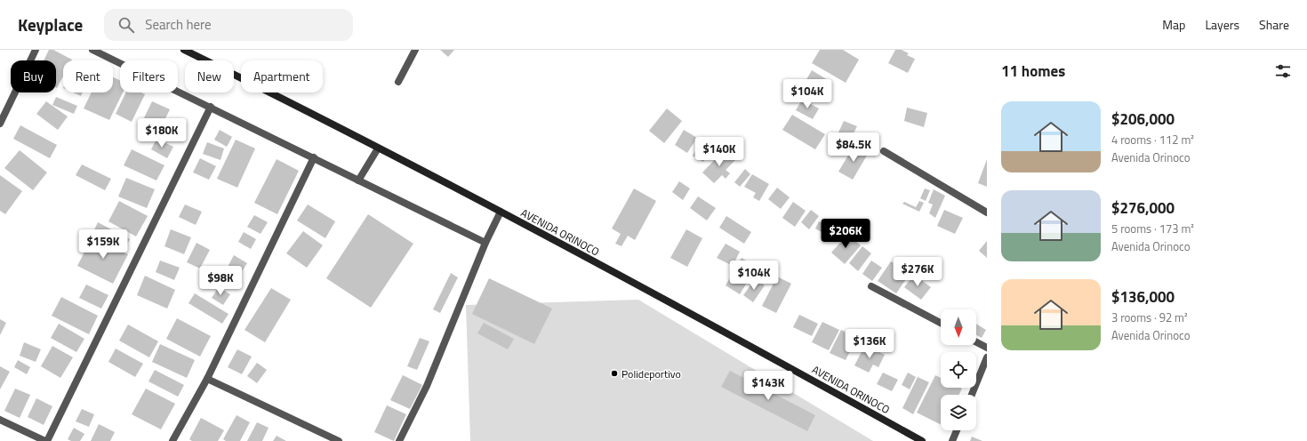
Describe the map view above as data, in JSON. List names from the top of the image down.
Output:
{
  "streets": {
    "main road": ["AVENIDA ORINOCO"]
  },
  "places": ["Polideportivo"],
  "north": "bottom",
  "page": {
    "header": "Keyplace",
    "search": "Search here",
    "nav": ["Map", "Layers", "Share"],
    "heading": "11 homes",
    "chip": [
      "Buy",
      "Rent",
      "Filters",
      "New",
      "Apartment"
    ],
    "price": [
      "$104K",
      "$180K",
      "$84.5K",
      "$140K",
      "$206K",
      "$159K",
      "$276K",
      "$104K",
      "$98K",
      "$136K",
      "$143K"
    ],
    "list": [
      {
        "name": "$206,000",
        "note": "4 rooms · 112 m² · Avenida Orinoco"
      },
      {
        "name": "$276,000",
        "note": "5 rooms · 173 m² · Avenida Orinoco"
      },
      {
        "name": "$136,000",
        "note": "3 rooms · 92 m² · Avenida Orinoco"
      }
    ]
  }
}
